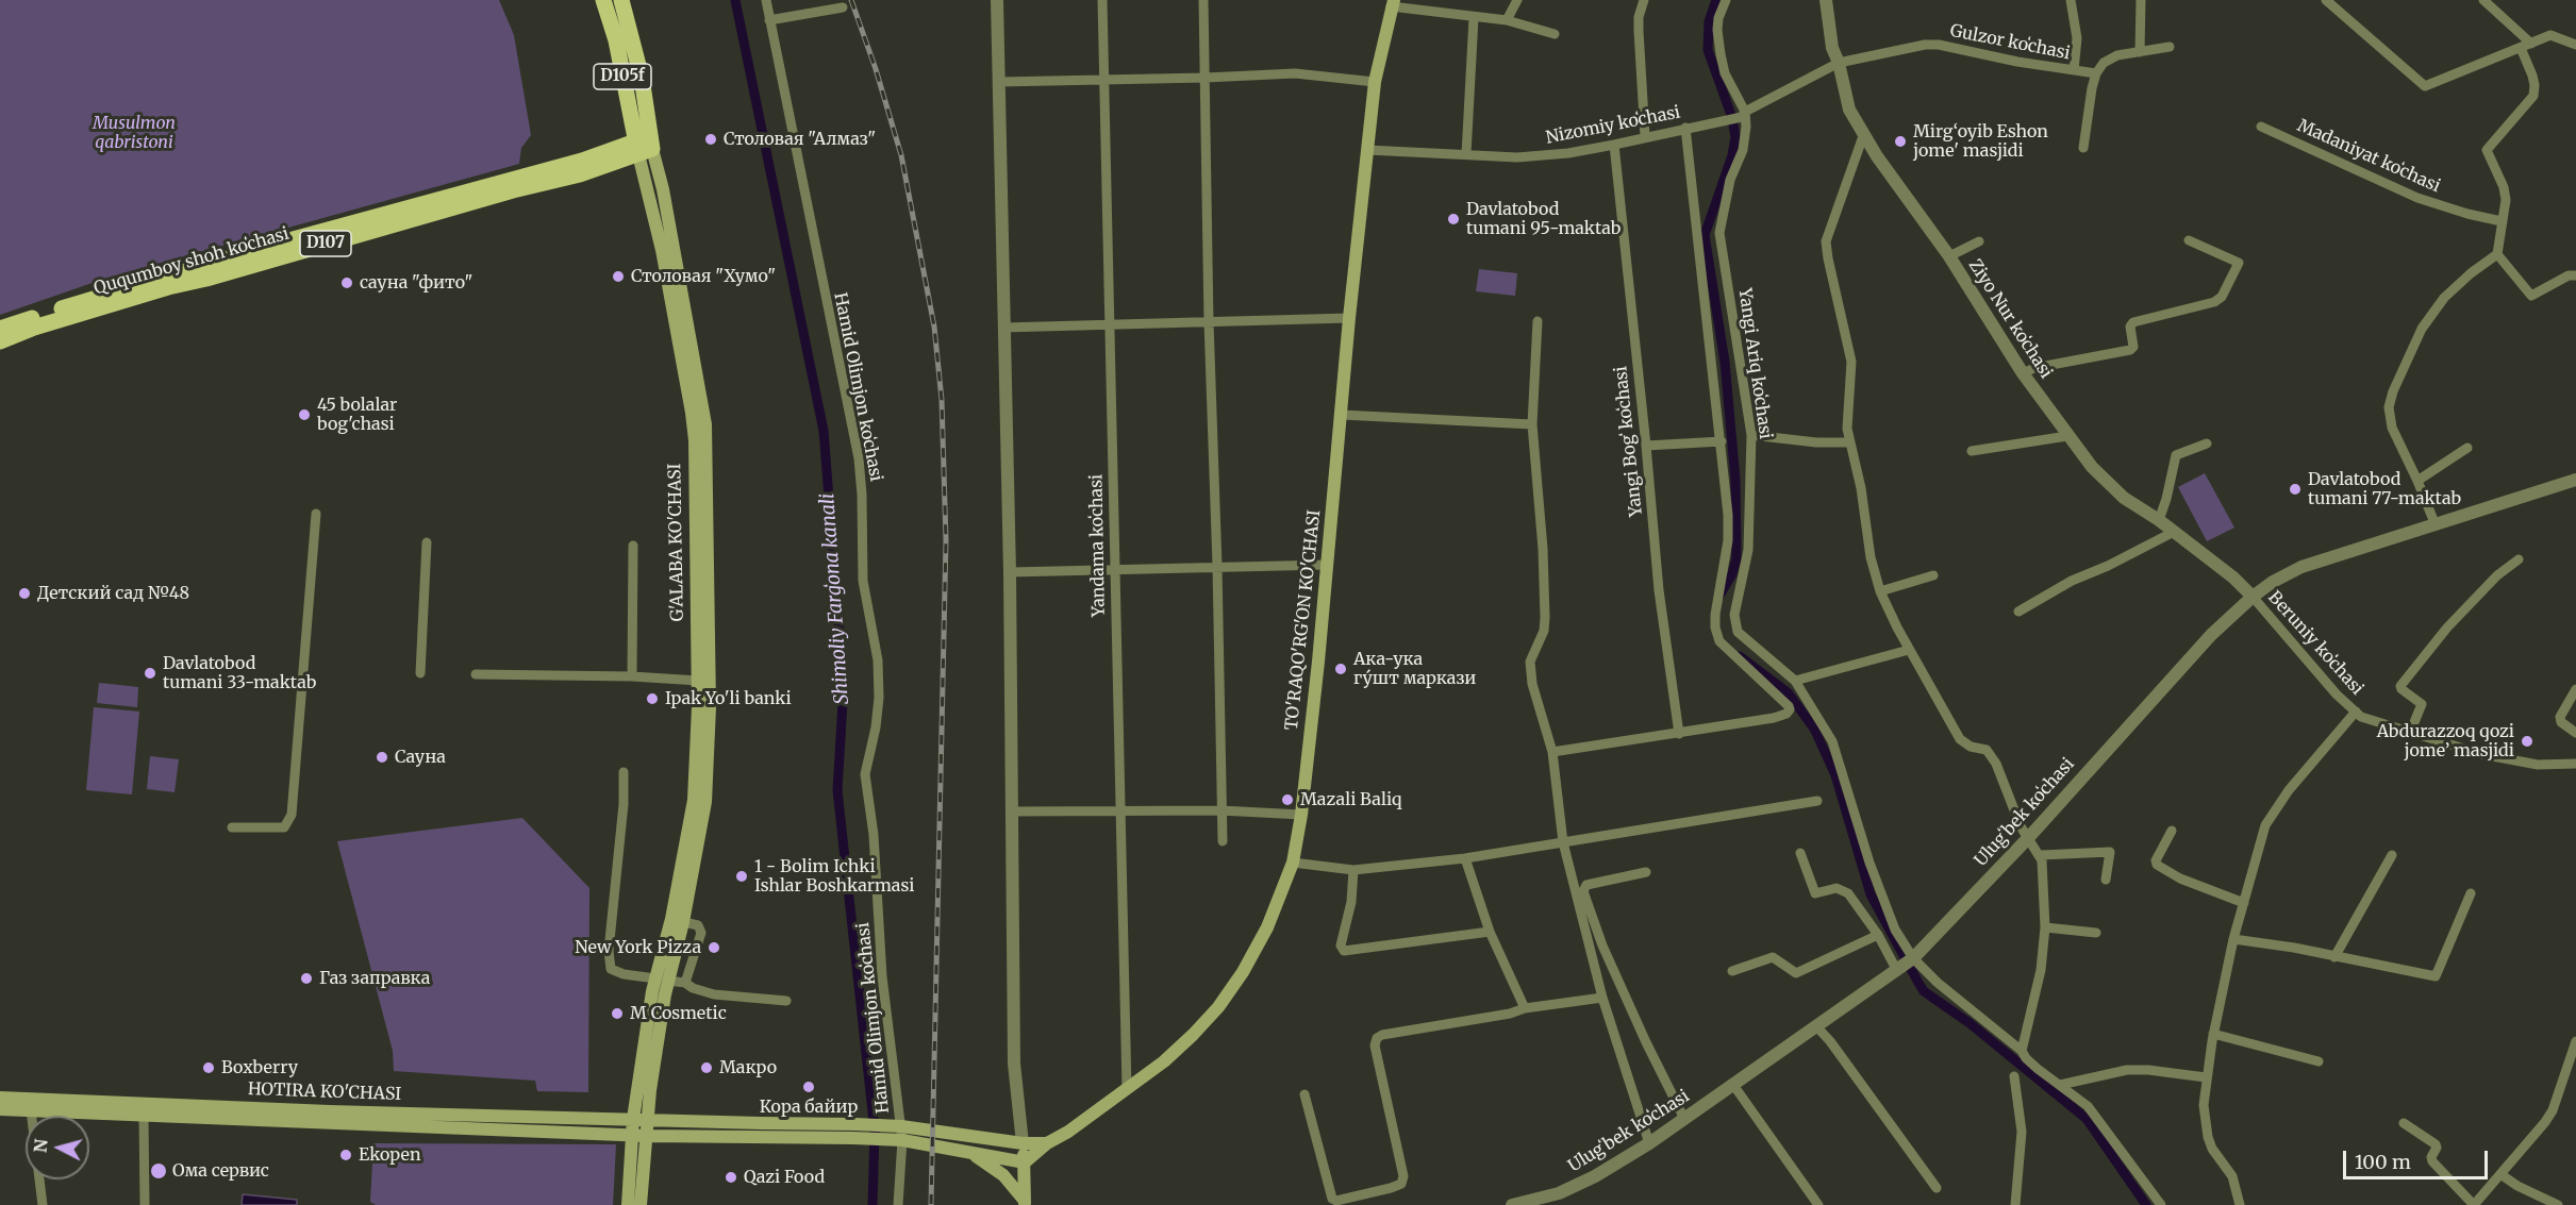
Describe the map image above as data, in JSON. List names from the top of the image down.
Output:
{
  "streets": {
    "main road": [
      "D105f",
      "D107",
      "Ququmboy shoh koʻchasi",
      "G'ALABA KO'CHASI",
      "TO'RAQO'RG'ON KO'CHASI",
      "HOTIRA KO'CHASI"
    ],
    "street": [
      "Gulzor koʻchasi",
      "Nizomiy koʻchasi",
      "Madaniyat koʻchasi",
      "Ziyo Nur koʻchasi",
      "Yangi Ariq koʻchasi",
      "Hamid Olimjon koʻchasi",
      "Yangi Bogʻ koʻchasi",
      "Yandama koʻchasi",
      "Beruniy koʻchasi",
      "Ulugʻbek koʻchasi"
    ]
  },
  "crossings": [
    ["Gulzor koʻchasi", "Nizomiy koʻchasi"],
    ["Gulzor koʻchasi", "Ziyo Nur koʻchasi"],
    ["Gulzor koʻchasi", "Yangi Ariq koʻchasi"],
    ["D105f", "G'ALABA KO'CHASI"],
    ["D105f", "HOTIRA KO'CHASI"],
    ["Nizomiy koʻchasi", "Yangi Ariq koʻchasi"],
    ["Nizomiy koʻchasi", "Yangi Bogʻ koʻchasi"],
    ["Nizomiy koʻchasi", "TO'RAQO'RG'ON KO'CHASI"],
    ["Ququmboy shoh koʻchasi", "G'ALABA KO'CHASI"],
    ["Ziyo Nur koʻchasi", "Beruniy koʻchasi"],
    ["Ziyo Nur koʻchasi", "Ulugʻbek koʻchasi"],
    ["Yangi Ariq koʻchasi", "Ulugʻbek koʻchasi"],
    ["Hamid Olimjon koʻchasi", "TO'RAQO'RG'ON KO'CHASI"],
    ["Hamid Olimjon koʻchasi", "HOTIRA KO'CHASI"],
    ["Yandama koʻchasi", "TO'RAQO'RG'ON KO'CHASI"],
    ["TO'RAQO'RG'ON KO'CHASI", "HOTIRA KO'CHASI"],
    ["Beruniy koʻchasi", "Ulugʻbek koʻchasi"]
  ],
  "water": ["Shimoliy Fargʻona kanali"],
  "parks": ["Musulmon qabristoni"],
  "places": [
    "Столовая \"Алмаз\"",
    "Mirg‘oyib Eshon jome' masjidi",
    "Davlatobod tumani 95-maktab",
    "Столовая \"Хумо\"",
    "сауна \"фито\"",
    "45 bolalar bog'chasi",
    "Davlatobod tumani 77-maktab",
    "Детский сад №48",
    "Ака-ука гу́шт маркази",
    "Davlatobod tumani 33-maktab",
    "Ipak Yo'li banki",
    "Abdurazzoq qozi jome’ masjidi",
    "Сауна",
    "Mazali Baliq",
    "1 - Bolim Ichki Ishlar Boshkarmasi",
    "New York Pizza",
    "Газ заправка",
    "M Cosmetic",
    "Boxberry",
    "Макро",
    "Кора байир",
    "Ekopen",
    "Ома сервис",
    "Qazi Food"
  ],
  "scale_bar": "100 m",
  "north": "left"
}
